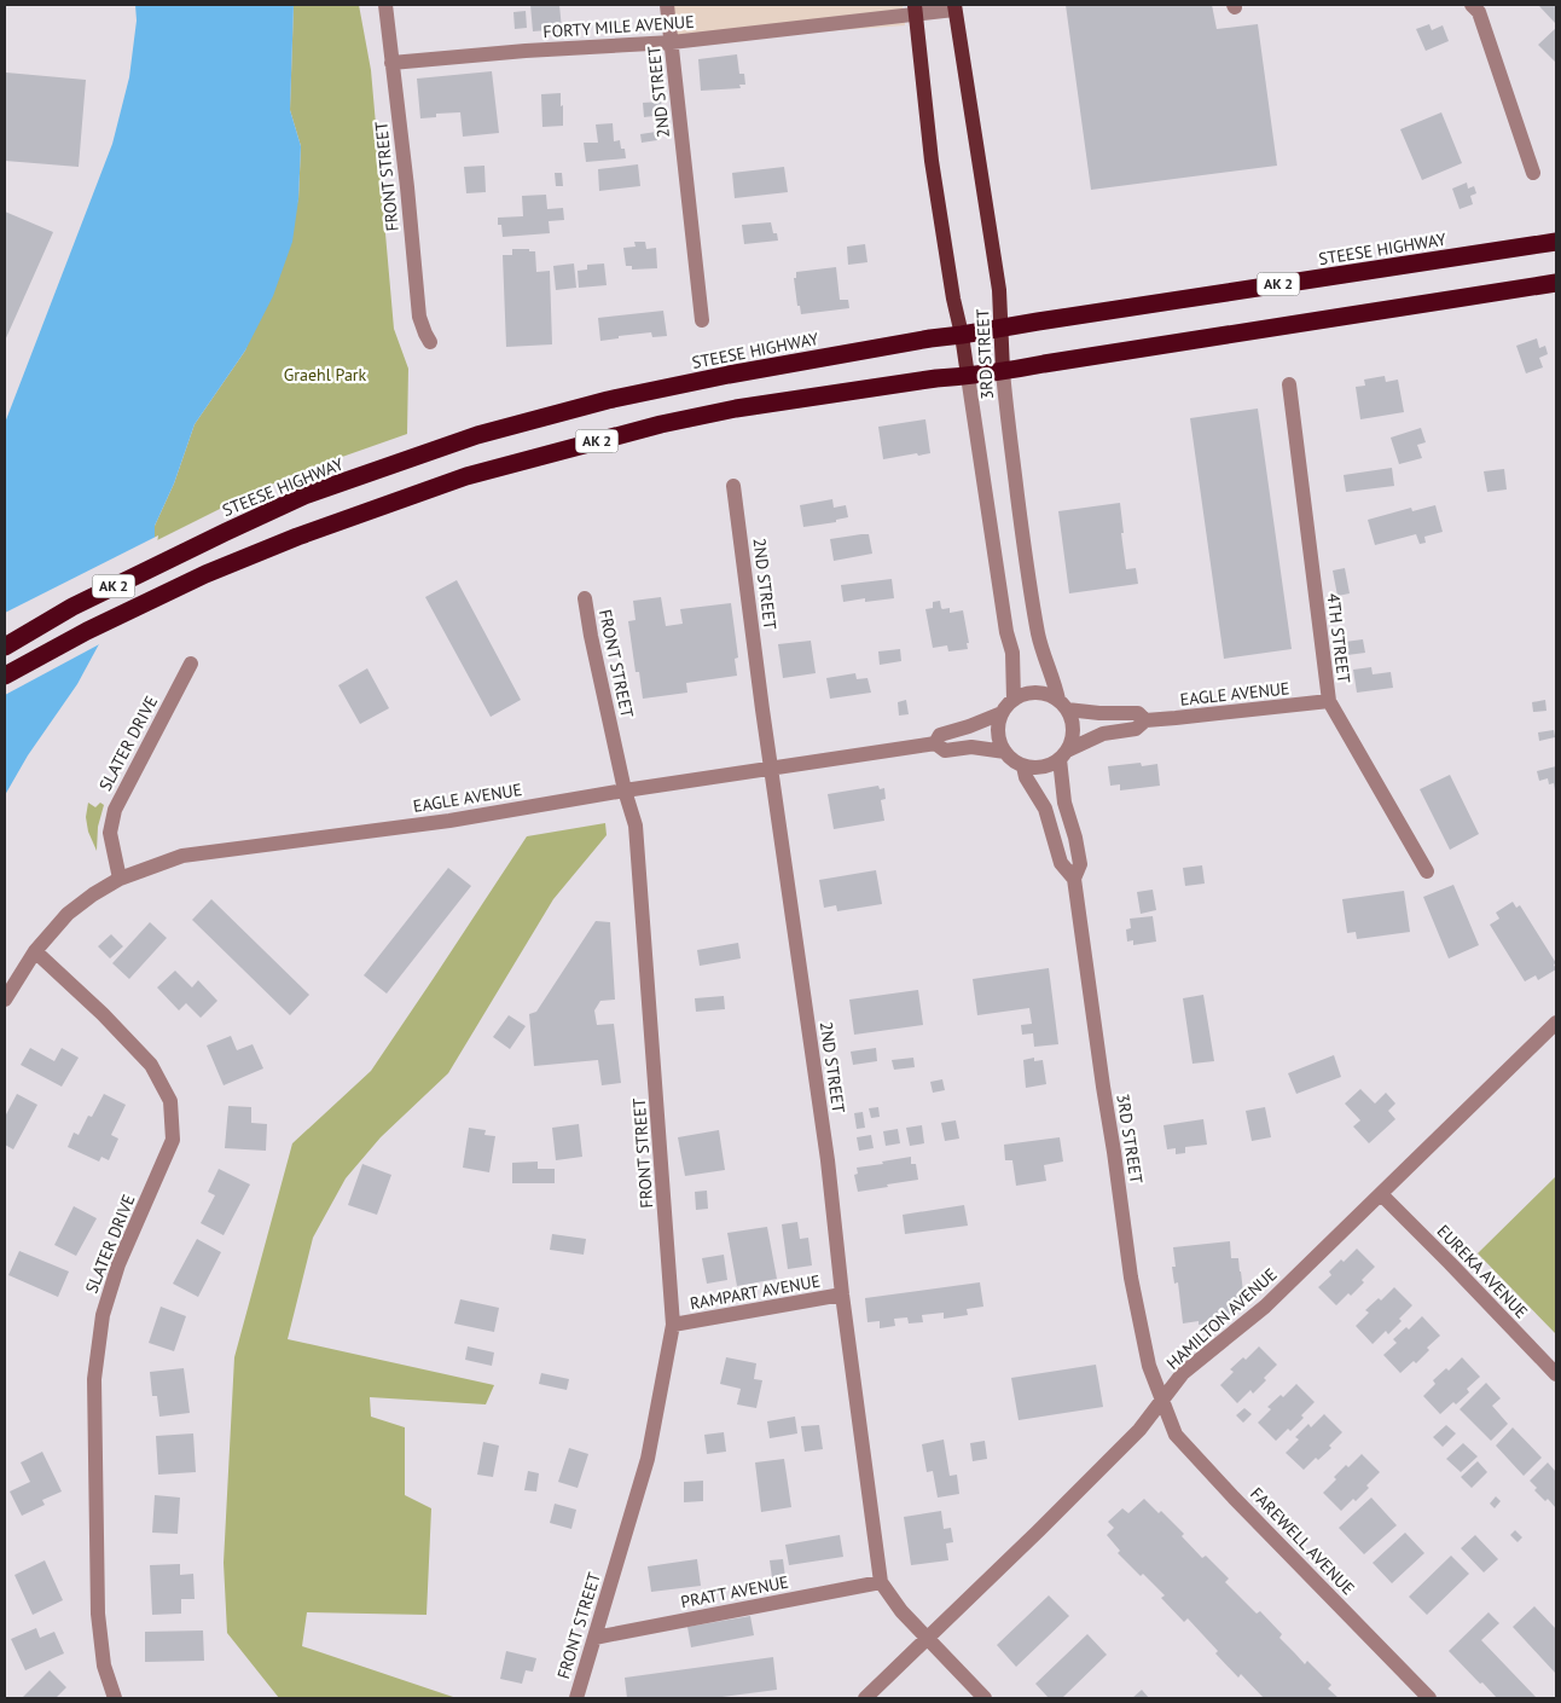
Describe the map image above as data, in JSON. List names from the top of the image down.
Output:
{
  "streets": {
    "highway": ["STEESE HIGHWAY", "AK 2"],
    "main road": ["3RD STREET"],
    "street": [
      "FORTY MILE AVENUE",
      "2ND STREET",
      "FRONT STREET",
      "4TH STREET",
      "EAGLE AVENUE",
      "SLATER DRIVE",
      "EUREKA AVENUE",
      "RAMPART AVENUE",
      "HAMILTON AVENUE",
      "FAREWELL AVENUE",
      "PRATT AVENUE"
    ]
  },
  "crossings": [
    ["FORTY MILE AVENUE", "2ND STREET"],
    ["FORTY MILE AVENUE", "FRONT STREET"],
    ["FORTY MILE AVENUE", "3RD STREET"],
    ["2ND STREET", "EAGLE AVENUE"],
    ["2ND STREET", "RAMPART AVENUE"],
    ["2ND STREET", "HAMILTON AVENUE"],
    ["2ND STREET", "PRATT AVENUE"],
    ["FRONT STREET", "EAGLE AVENUE"],
    ["FRONT STREET", "RAMPART AVENUE"],
    ["FRONT STREET", "PRATT AVENUE"],
    ["STEESE HIGHWAY", "3RD STREET"],
    ["AK 2", "3RD STREET"],
    ["3RD STREET", "EAGLE AVENUE"],
    ["3RD STREET", "HAMILTON AVENUE"],
    ["3RD STREET", "FAREWELL AVENUE"],
    ["4TH STREET", "EAGLE AVENUE"],
    ["EAGLE AVENUE", "SLATER DRIVE"],
    ["EUREKA AVENUE", "HAMILTON AVENUE"],
    ["HAMILTON AVENUE", "FAREWELL AVENUE"]
  ],
  "parks": ["Graehl Park"]
}
